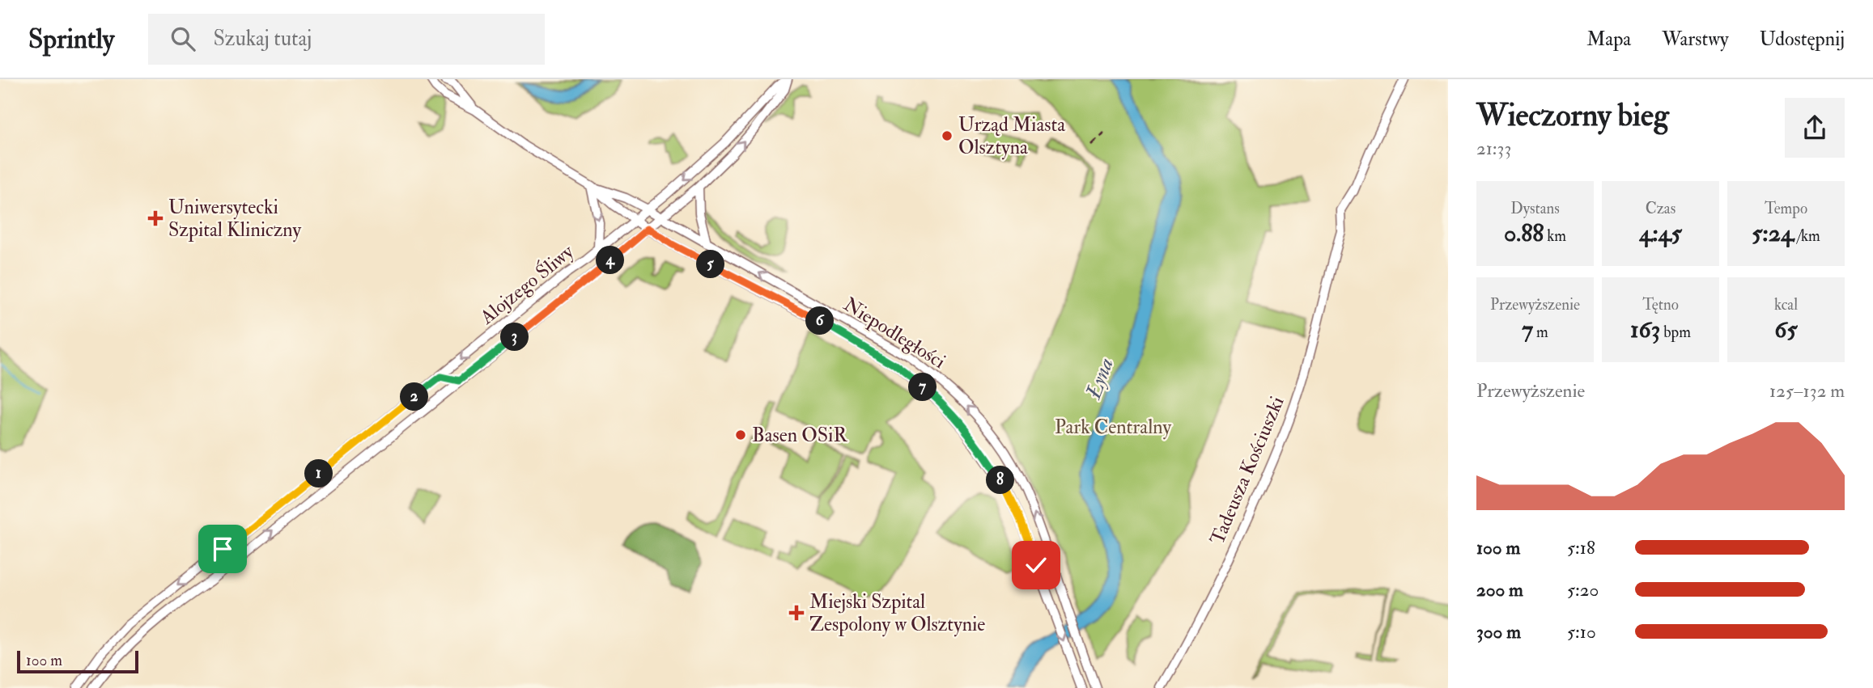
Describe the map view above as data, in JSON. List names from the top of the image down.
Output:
{
  "streets": {
    "street": ["Alojzego Śliwy", "Niepodległości", "Tadeusza Kościuszki"]
  },
  "crossings": [
    ["Alojzego Śliwy", "Niepodległości"]
  ],
  "water": ["Łyna"],
  "parks": ["Park Centralny"],
  "places": {
    "other": ["Urząd Miasta Olsztyna", "Basen OSiR"],
    "health": ["Uniwersytecki Szpital Kliniczny", "Miejski Szpital Zespolony w Olsztynie"]
  },
  "scale_bar": "100 m",
  "page": {
    "header": "Sprintly",
    "search": "Szukaj tutaj",
    "nav": ["Mapa", "Warstwy", "Udostępnij"],
    "heading": ["Wieczorny bieg", "21:33"],
    "stats": [
      ["Dystans", "0.88 km"],
      ["Czas", "4:45"],
      ["Tempo", "5:24 /km"],
      ["Przewyższenie", "7 m"],
      ["Tętno", "163 bpm"],
      ["kcal", "65"]
    ],
    "pins": [
      "4",
      "5",
      "6",
      "3",
      "7",
      "2",
      "1",
      "8"
    ],
    "chart": ["Przewyższenie", "125–132 m"],
    "list": [
      {
        "name": "100 m",
        "note": "5:18"
      },
      {
        "name": "200 m",
        "note": "5:20"
      },
      {
        "name": "300 m",
        "note": "5:10"
      }
    ],
    "scale": "100 m"
  }
}
